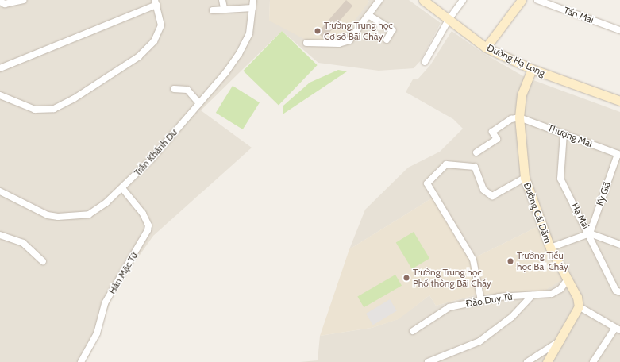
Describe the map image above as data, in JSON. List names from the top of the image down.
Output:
{
  "streets": {
    "street": [
      "Tấn Mai",
      "Đường Hạ Long",
      "Thượng Mai",
      "Trần Khánh Dư",
      "Kỳ Giã",
      "Đường Cái Dăm",
      "Hạ Mai",
      "Hàn Mặc Tử",
      "Đào Duy Từ"
    ]
  },
  "crossings": [
    ["Đường Hạ Long", "Đường Cái Dăm"],
    ["Thượng Mai", "Kỳ Giã"],
    ["Thượng Mai", "Đường Cái Dăm"],
    ["Thượng Mai", "Hạ Mai"],
    ["Trần Khánh Dư", "Hàn Mặc Tử"],
    ["Kỳ Giã", "Hạ Mai"],
    ["Đường Cái Dăm", "Đào Duy Từ"]
  ],
  "places": ["Trường Trung học Cơ sở Bãi Cháy", "Trường Tiểu học Bãi Cháy", "Trường Trung học Phổ thông Bãi Cháy"]
}
